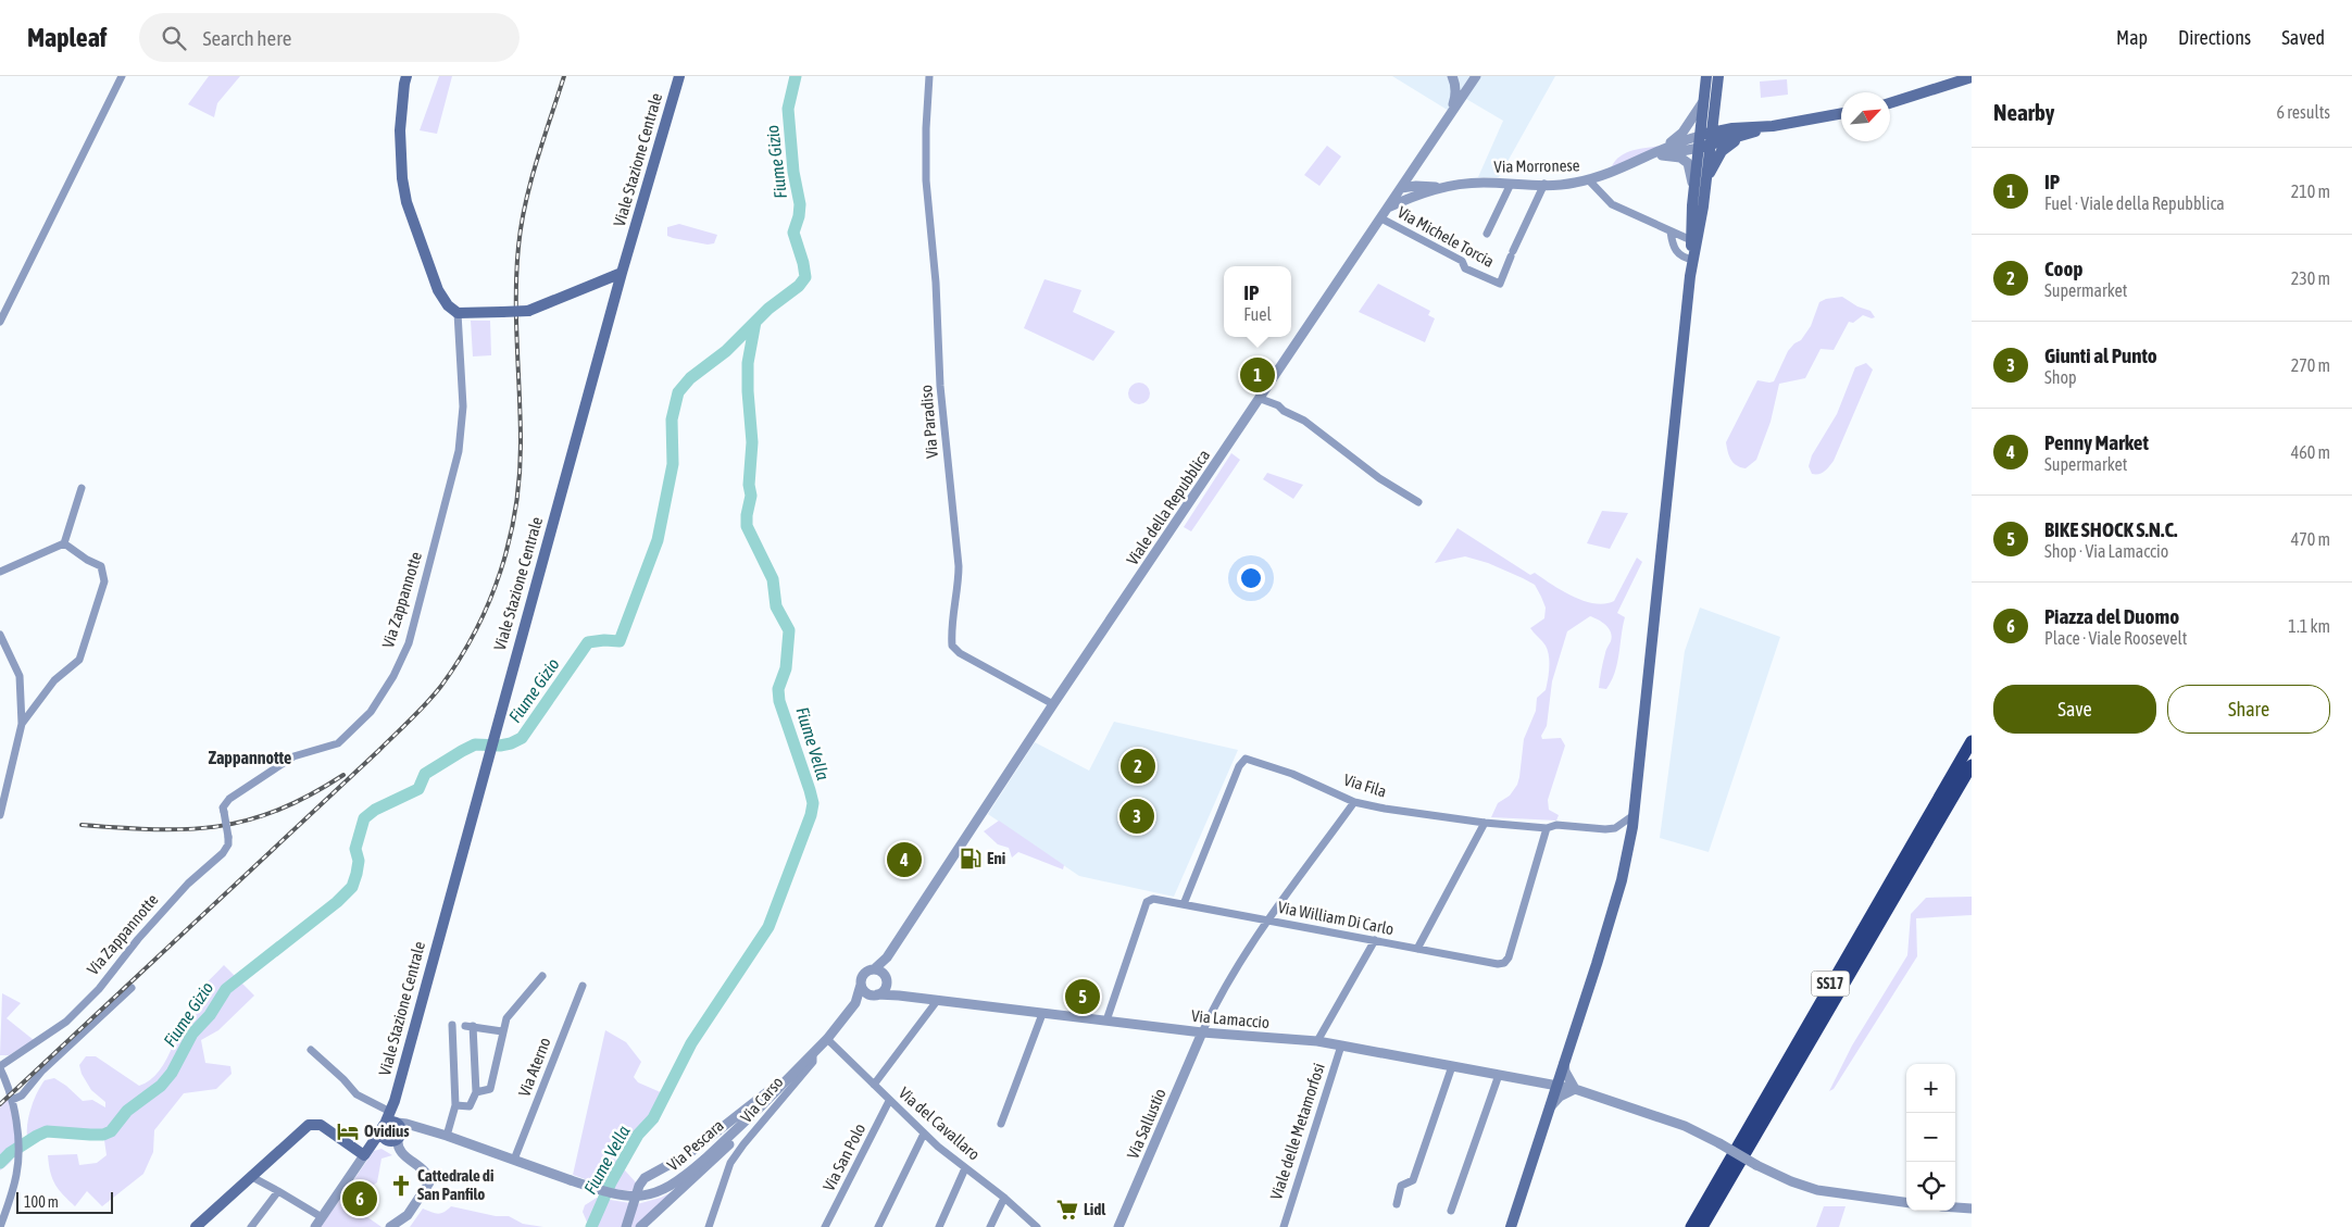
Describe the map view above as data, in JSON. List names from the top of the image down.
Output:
{
  "streets": {
    "highway": ["SS17"],
    "main road": ["Viale Stazione Centrale"],
    "street": [
      "Via Morronese",
      "Via Michele Torcia",
      "Via Paradiso",
      "Viale della Repubblica",
      "Via Zappannotte",
      "Via Fila",
      "Via William Di Carlo",
      "Via Lamaccio",
      "Via Aterno",
      "Via Carso",
      "Via del Cavallaro",
      "Via Sallustio",
      "Viale delle Metamorfosi",
      "Via Pescara",
      "Via San Polo"
    ]
  },
  "crossings": [
    ["Viale Stazione Centrale", "Via Pescara"],
    ["Via Morronese", "Via Michele Torcia"],
    ["Via Morronese", "Viale della Repubblica"],
    ["Via Michele Torcia", "Viale della Repubblica"],
    ["Via Paradiso", "Viale della Repubblica"],
    ["Viale della Repubblica", "Via Lamaccio"],
    ["Viale della Repubblica", "Via Pescara"],
    ["Via Fila", "Via William Di Carlo"],
    ["Via William Di Carlo", "Via Lamaccio"],
    ["Via Lamaccio", "Via Sallustio"],
    ["Via Lamaccio", "Viale delle Metamorfosi"],
    ["Via Lamaccio", "Via Pescara"],
    ["Via Aterno", "Via Pescara"],
    ["Via Carso", "Via Pescara"],
    ["Via del Cavallaro", "Via Pescara"],
    ["Via del Cavallaro", "Via San Polo"]
  ],
  "districts": ["Zappannotte"],
  "water": ["Fiume Gizio", "Fiume Vella"],
  "places": {
    "fuel station": ["Eni"],
    "hotel": ["Ovidius"],
    "church": ["Cattedrale di San Panfilo"],
    "supermarket": ["Lidl"]
  },
  "scale_bar": "100 m",
  "north": "top right",
  "page": {
    "header": "Mapleaf",
    "search": "Search here",
    "nav": ["Map", "Directions", "Saved"],
    "heading": ["Nearby", "6 results"],
    "list": [
      {
        "mark": "1",
        "name": "IP",
        "note": "Fuel · Viale della Repubblica",
        "value": "210 m"
      },
      {
        "mark": "2",
        "name": "Coop",
        "note": "Supermarket",
        "value": "230 m"
      },
      {
        "mark": "3",
        "name": "Giunti al Punto",
        "note": "Shop",
        "value": "270 m"
      },
      {
        "mark": "4",
        "name": "Penny Market",
        "note": "Supermarket",
        "value": "460 m"
      },
      {
        "mark": "5",
        "name": "BIKE SHOCK S.N.C.",
        "note": "Shop · Via Lamaccio",
        "value": "470 m"
      },
      {
        "mark": "6",
        "name": "Piazza del Duomo",
        "note": "Place · Viale Roosevelt",
        "value": "1.1 km"
      }
    ],
    "popup": ["IP", "Fuel"],
    "pins": [
      "1",
      "2",
      "3",
      "4",
      "5",
      "6"
    ],
    "buttons": ["Save", "Share"],
    "map_buttons": ["+", "−"],
    "scale": "100 m"
  }
}
